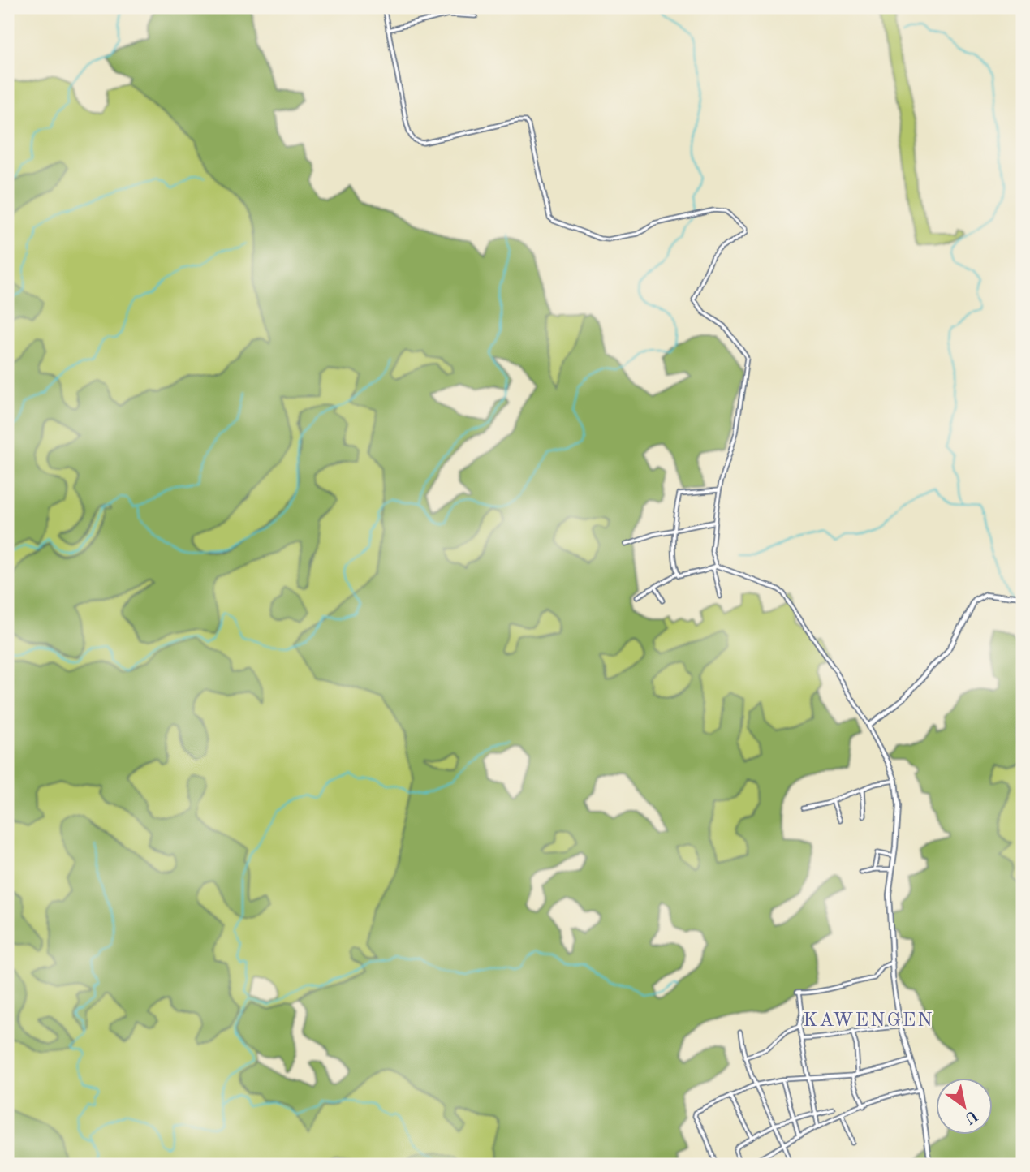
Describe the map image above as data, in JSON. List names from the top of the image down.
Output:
{
  "districts": ["KAWENGEN"],
  "north": "bottom right"
}
